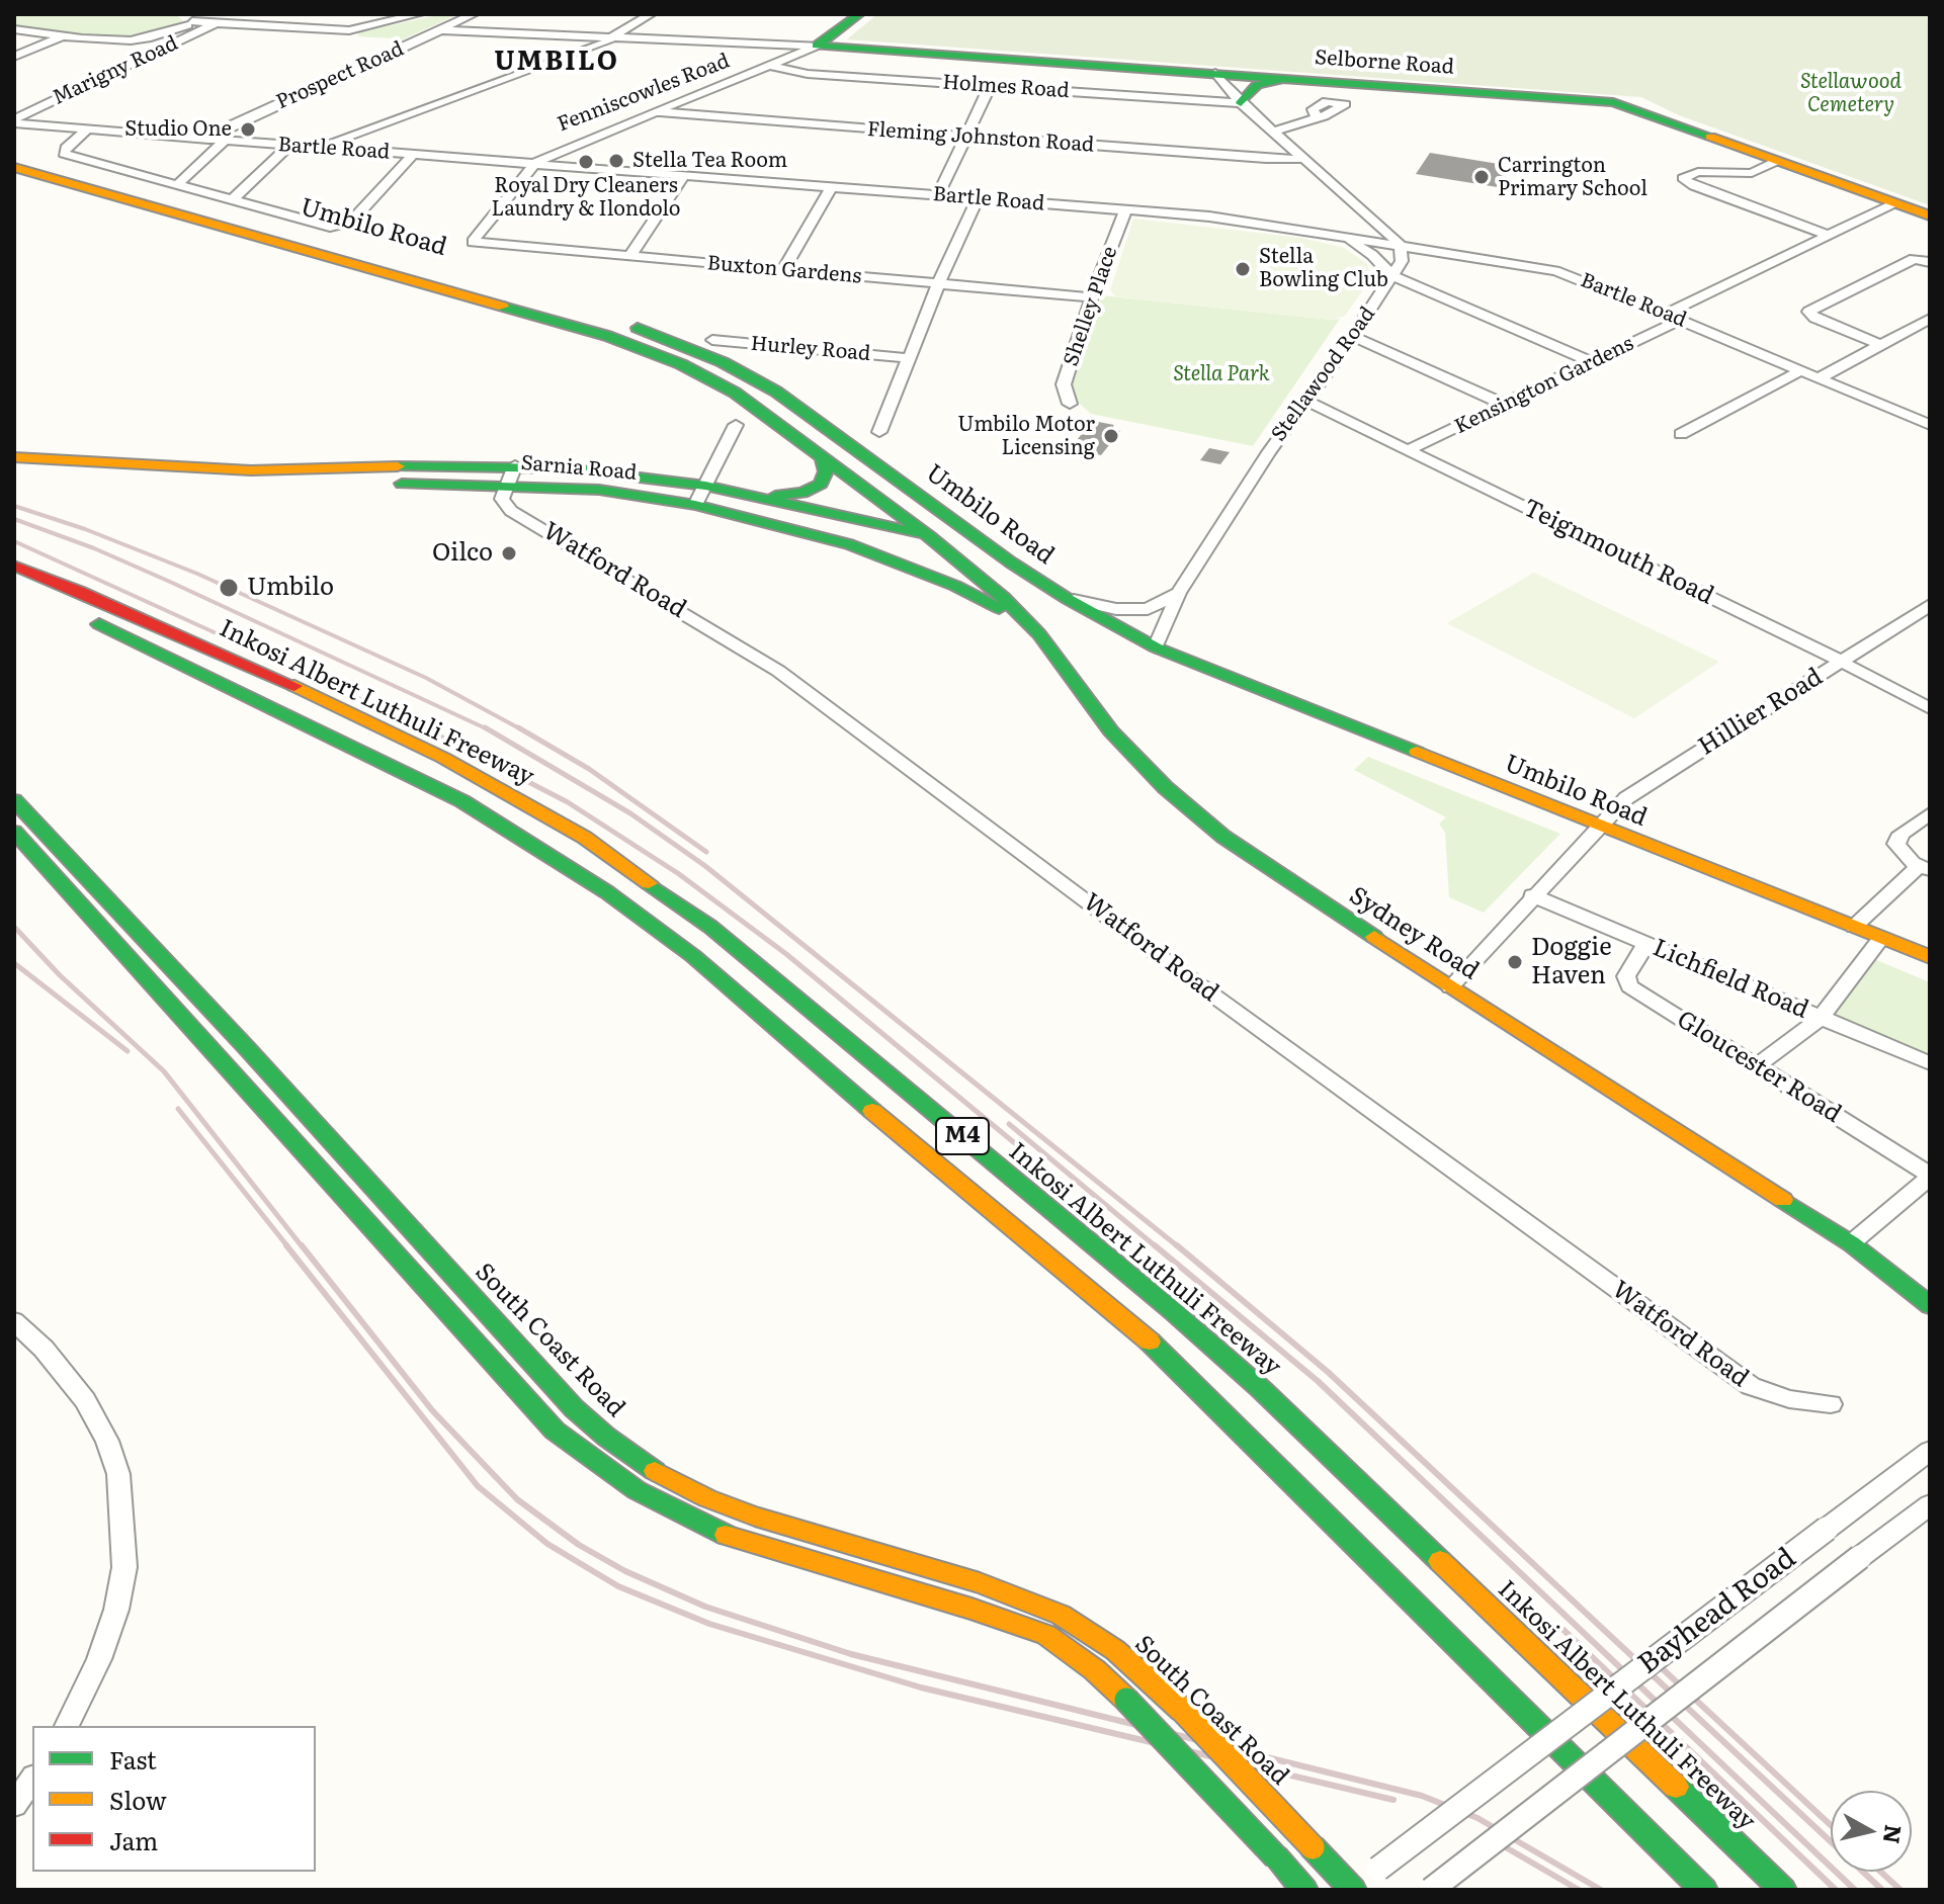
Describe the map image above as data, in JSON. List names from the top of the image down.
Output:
{
  "streets": {
    "main road": [
      "Selborne Road",
      "Fenniscowles Road",
      "Umbilo Road",
      "Sarnia Road",
      "Inkosi Albert Luthuli Freeway",
      "Sydney Road",
      "M4",
      "South Coast Road"
    ],
    "street": [
      "Marigny Road",
      "Prospect Road",
      "Holmes Road",
      "Fleming Johnston Road",
      "Bartle Road",
      "Buxton Gardens",
      "Shelley Place",
      "Hurley Road",
      "Stellawood Road",
      "Kensington Gardens",
      "Teignmouth Road",
      "Watford Road",
      "Hillier Road",
      "Lichfield Road",
      "Gloucester Road",
      "Bayhead Road"
    ]
  },
  "crossings": [
    ["Selborne Road", "Fenniscowles Road"],
    ["Selborne Road", "Kensington Gardens"],
    ["Marigny Road", "Bartle Road"],
    ["Prospect Road", "Bartle Road"],
    ["Holmes Road", "Fenniscowles Road"],
    ["Fenniscowles Road", "Fleming Johnston Road"],
    ["Fenniscowles Road", "Bartle Road"],
    ["Fenniscowles Road", "Buxton Gardens"],
    ["Bartle Road", "Shelley Place"],
    ["Bartle Road", "Stellawood Road"],
    ["Bartle Road", "Kensington Gardens"],
    ["Umbilo Road", "Stellawood Road"],
    ["Umbilo Road", "Sarnia Road"],
    ["Umbilo Road", "Hillier Road"],
    ["Umbilo Road", "Sydney Road"],
    ["Buxton Gardens", "Shelley Place"],
    ["Stellawood Road", "Teignmouth Road"],
    ["Kensington Gardens", "Teignmouth Road"],
    ["Sarnia Road", "Watford Road"],
    ["Sarnia Road", "Sydney Road"],
    ["Teignmouth Road", "Hillier Road"],
    ["Hillier Road", "Sydney Road"],
    ["Hillier Road", "Lichfield Road"],
    ["Lichfield Road", "Gloucester Road"],
    ["South Coast Road", "Bayhead Road"]
  ],
  "districts": ["UMBILO"],
  "parks": ["Stellawood Cemetery", "Stella Park"],
  "places": [
    "Studio One",
    "Stella Tea Room",
    "Royal Dry Cleaners Laundry & Ilondolo",
    "Carrington Primary School",
    "Stella Bowling Club",
    "Umbilo Motor Licensing",
    "Oilco",
    "Umbilo",
    "Doggie Haven"
  ],
  "legend": ["Fast", "Slow", "Jam"],
  "north": "right"
}
